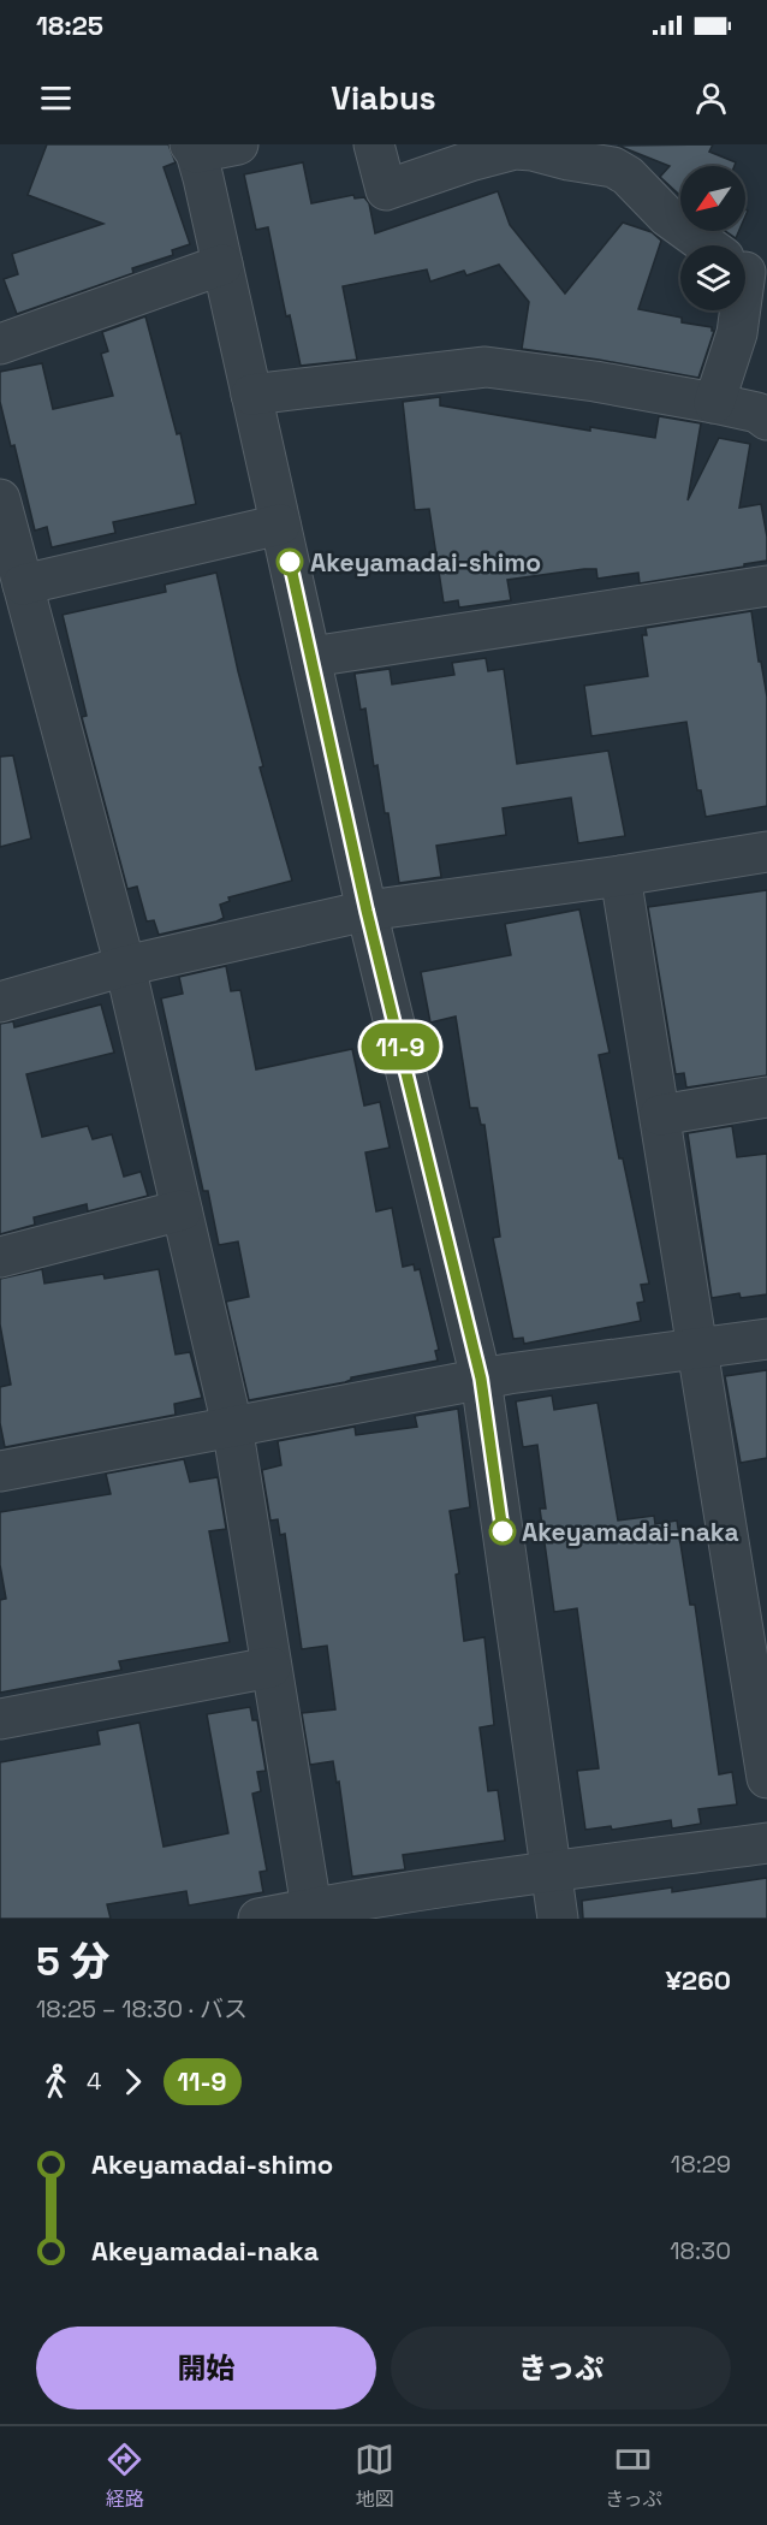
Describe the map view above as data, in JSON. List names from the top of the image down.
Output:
{
  "places": ["Akeyamadai-shimo", "Akeyamadai-naka"],
  "lines": ["bus line 11-9"],
  "north": "bottom left",
  "page": {
    "status": "18:25",
    "header": "Viabus",
    "on_map": "11-9",
    "heading": ["5 分", "18:25 – 18:30 · バス", "¥260"],
    "legs": ["4", "11-9"],
    "list": [
      {
        "name": "Akeyamadai-shimo",
        "value": "18:29"
      },
      {
        "name": "Akeyamadai-naka",
        "value": "18:30"
      }
    ],
    "buttons": ["開始", "きっぷ"],
    "tabs": ["経路", "地図", "きっぷ"]
  }
}
